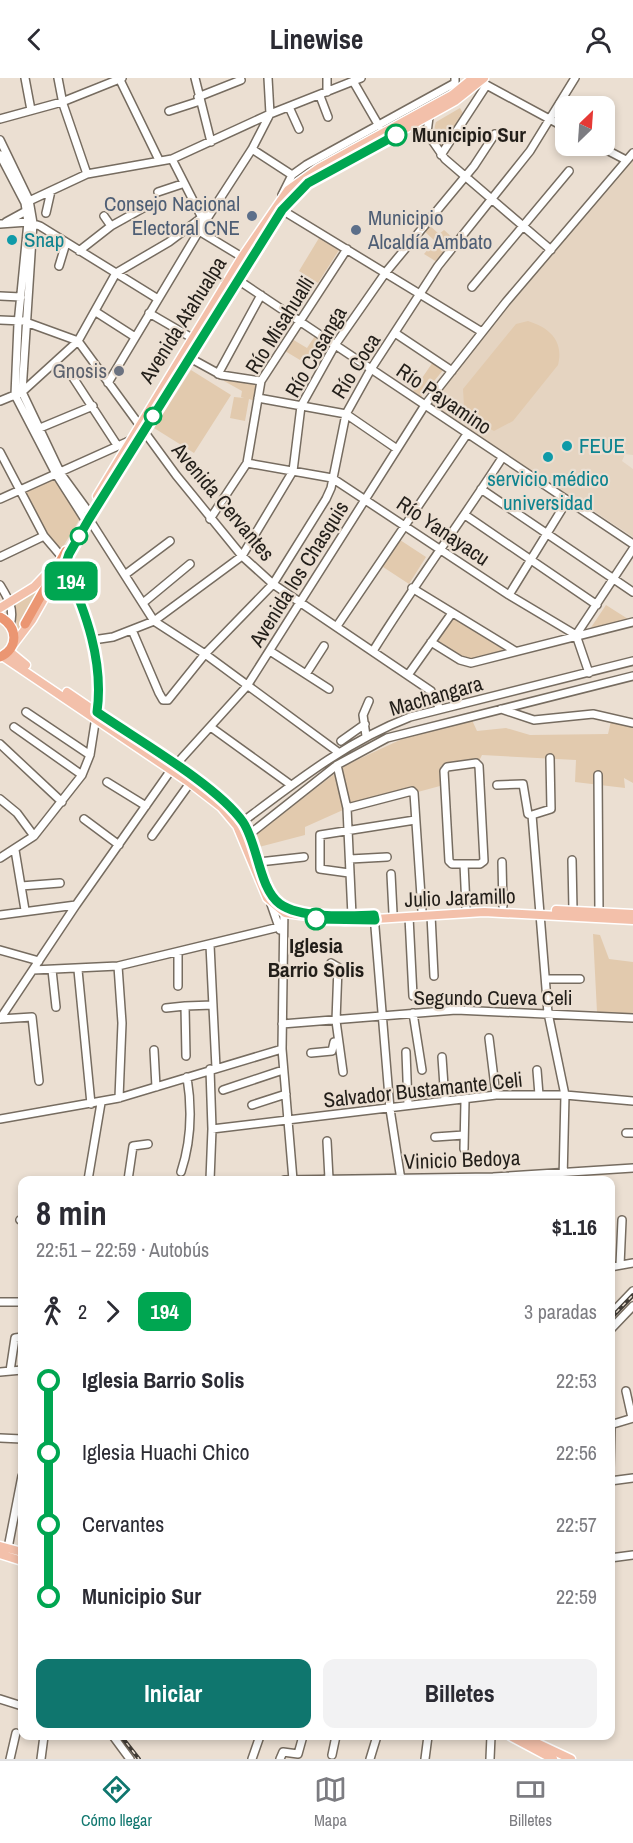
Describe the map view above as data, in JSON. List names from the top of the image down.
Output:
{
  "streets": {
    "main road": ["Avenida Atahualpa", "Julio Jaramillo"],
    "street": [
      "Río Misahualli",
      "Río Cosanga",
      "Río Coca",
      "Río Payamino",
      "Avenida Cervantes",
      "Río Yanayacu",
      "Avenida los Chasquis",
      "Machangara",
      "Segundo Cueva Celi",
      "Salvador Bustamante Celi",
      "Vinicio Bedoya"
    ]
  },
  "crossings": [
    ["Avenida Atahualpa", "Río Payamino"],
    ["Avenida Atahualpa", "Avenida Cervantes"],
    ["Avenida Atahualpa", "Julio Jaramillo"],
    ["Río Misahualli", "Río Payamino"],
    ["Río Misahualli", "Avenida Cervantes"],
    ["Río Misahualli", "Río Yanayacu"],
    ["Río Cosanga", "Río Coca"],
    ["Río Cosanga", "Río Payamino"],
    ["Río Cosanga", "Avenida Cervantes"],
    ["Río Cosanga", "Río Yanayacu"],
    ["Río Coca", "Río Payamino"],
    ["Río Coca", "Avenida Cervantes"],
    ["Río Coca", "Río Yanayacu"],
    ["Río Payamino", "Avenida los Chasquis"],
    ["Avenida Cervantes", "Avenida los Chasquis"],
    ["Avenida Cervantes", "Machangara"],
    ["Río Yanayacu", "Avenida los Chasquis"],
    ["Avenida los Chasquis", "Julio Jaramillo"],
    ["Machangara", "Julio Jaramillo"]
  ],
  "places": [
    "Municipio Sur",
    "Consejo Nacional Electoral CNE",
    "Municipio Alcaldía Ambato",
    "Snap",
    "Gnosis",
    "FEUE",
    "servicio médico universidad",
    "Iglesia Barrio Solis"
  ],
  "lines": ["bus line 194"],
  "north": "top right",
  "page": {
    "header": "Linewise",
    "on_map": "194",
    "heading": ["8 min", "22:51 – 22:59 · Autobús", "$1.16"],
    "legs": ["2", "194", "3 paradas"],
    "list": [
      {
        "name": "Iglesia Barrio Solis",
        "value": "22:53"
      },
      {
        "name": "Iglesia Huachi Chico",
        "value": "22:56"
      },
      {
        "name": "Cervantes",
        "value": "22:57"
      },
      {
        "name": "Municipio Sur",
        "value": "22:59"
      }
    ],
    "buttons": ["Iniciar", "Billetes"],
    "tabs": ["Cómo llegar", "Mapa", "Billetes"]
  }
}
